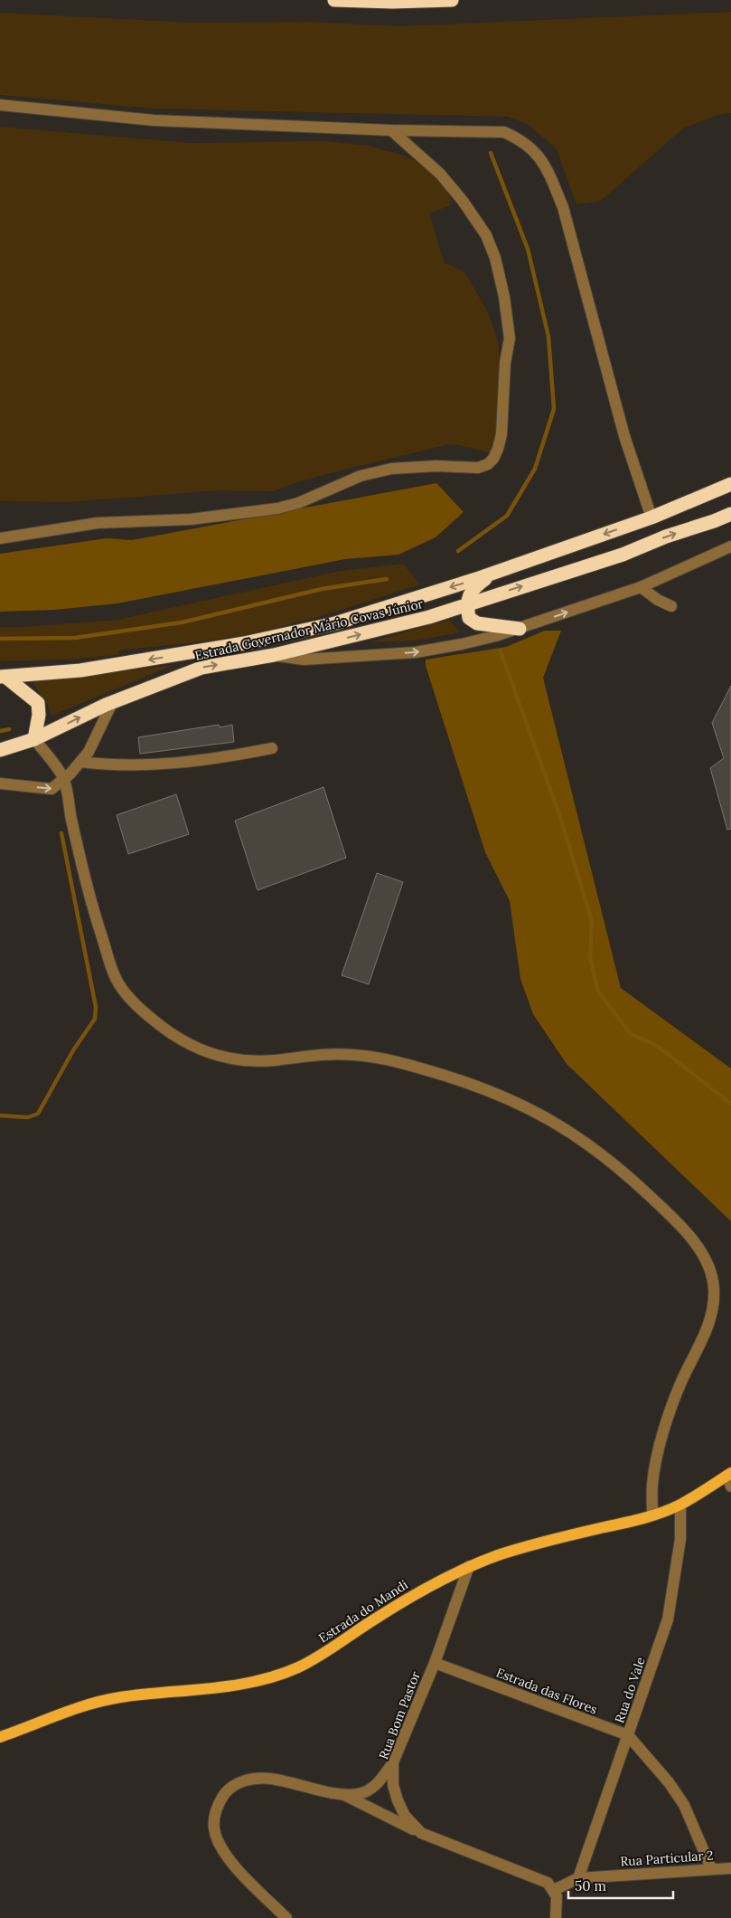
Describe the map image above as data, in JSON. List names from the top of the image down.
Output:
{
  "streets": {
    "highway": ["Estrada Governador Mário Covas Júnior"],
    "main road": ["Estrada do Mandi"],
    "street": [
      "Rua do Vale",
      "Estrada das Flores",
      "Rua Bom Pastor",
      "Rua Particular 2"
    ]
  },
  "crossings": [
    ["Estrada do Mandi", "Rua do Vale"],
    ["Estrada do Mandi", "Rua Bom Pastor"],
    ["Rua do Vale", "Estrada das Flores"],
    ["Rua do Vale", "Rua Particular 2"],
    ["Estrada das Flores", "Rua Bom Pastor"],
    ["Estrada das Flores", "Rua Particular 2"]
  ],
  "scale_bar": "50 m"
}
